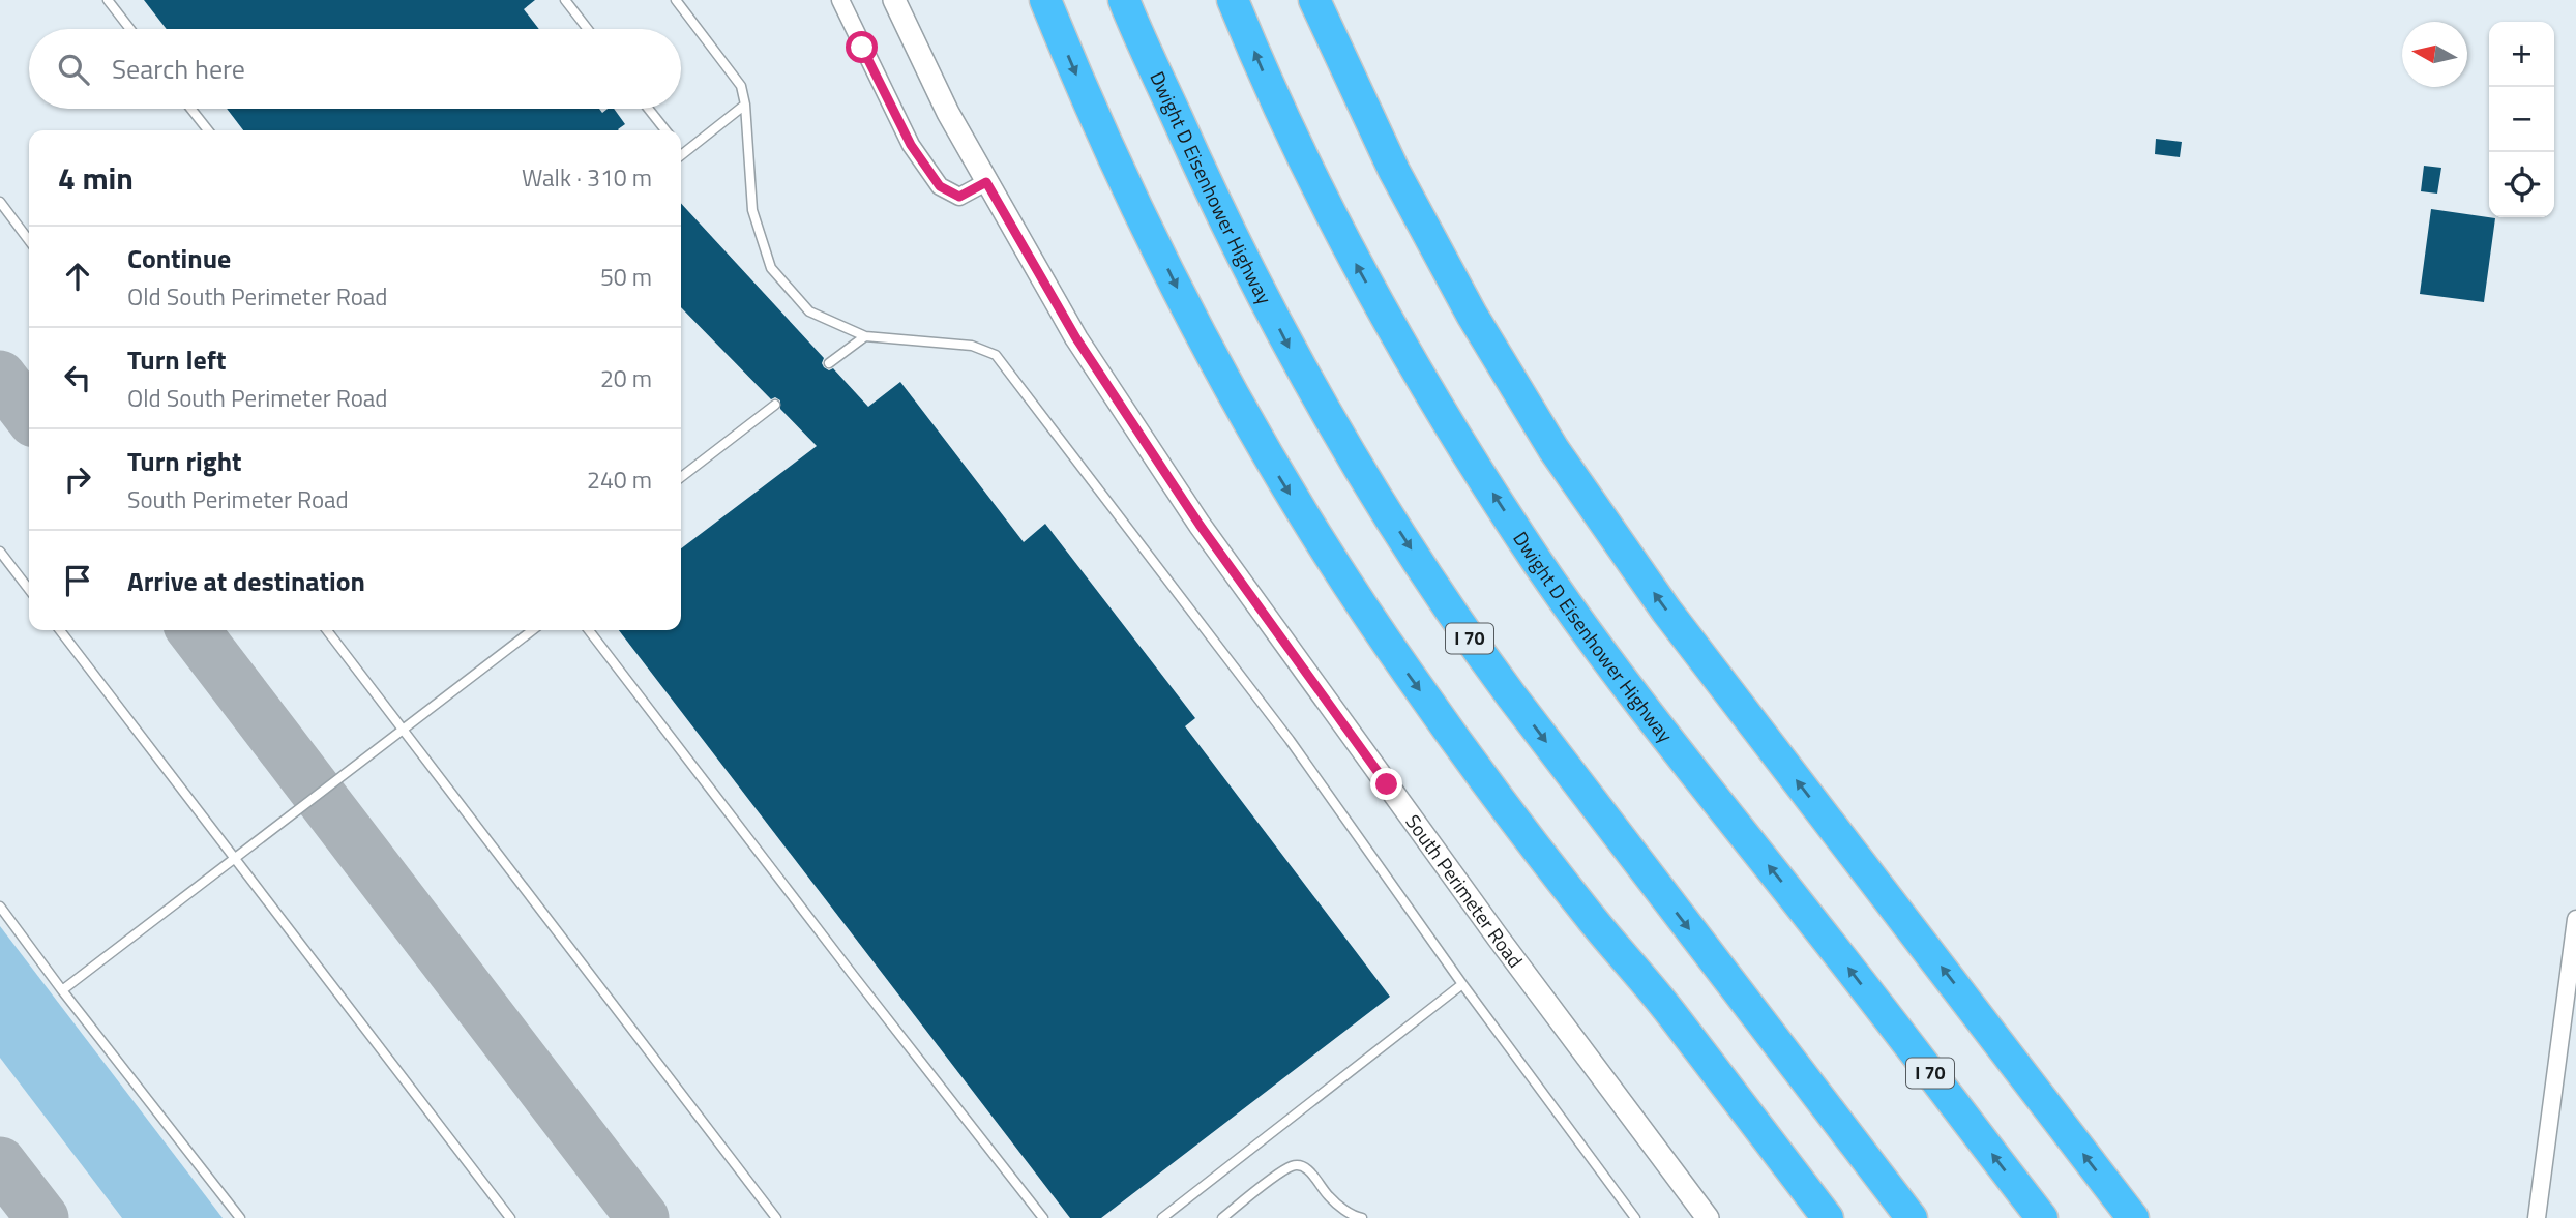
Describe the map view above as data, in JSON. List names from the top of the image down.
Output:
{
  "streets": {
    "highway": ["Dwight D Eisenhower Highway", "I 70"],
    "street": ["South Perimeter Road"]
  },
  "north": "left",
  "page": {
    "map_buttons": ["+", "−"],
    "search": "Search here",
    "heading": ["4 min", "Walk · 310 m"],
    "list": [
      ["Continue", "Old South Perimeter Road", "50 m"],
      ["Turn left", "Old South Perimeter Road", "20 m"],
      ["Turn right", "South Perimeter Road", "240 m"],
      "Arrive at destination"
    ]
  }
}
